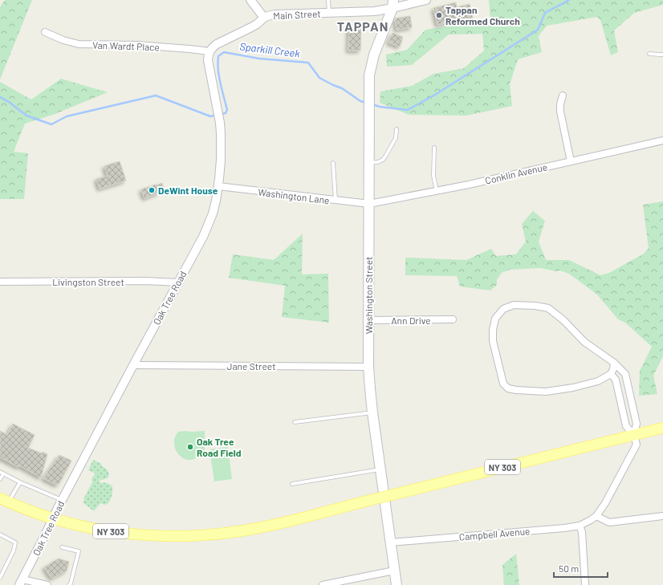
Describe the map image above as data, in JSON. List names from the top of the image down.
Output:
{
  "streets": {
    "main road": ["Washington Street", "NY 303"],
    "street": [
      "Main Street",
      "Van Wardt Place",
      "Conklin Avenue",
      "Washington Lane",
      "Livingston Street",
      "Oak Tree Road",
      "Ann Drive",
      "Jane Street",
      "Campbell Avenue"
    ]
  },
  "crossings": [
    ["Main Street", "Washington Street"],
    ["Van Wardt Place", "Oak Tree Road"],
    ["Conklin Avenue", "Washington Lane"],
    ["Conklin Avenue", "Washington Street"],
    ["Washington Lane", "Washington Street"],
    ["Washington Lane", "Oak Tree Road"],
    ["Livingston Street", "Oak Tree Road"],
    ["Washington Street", "Ann Drive"],
    ["Washington Street", "Jane Street"],
    ["Washington Street", "Campbell Avenue"],
    ["Oak Tree Road", "Jane Street"],
    ["Oak Tree Road", "NY 303"],
    ["NY 303", "Campbell Avenue"]
  ],
  "districts": ["TAPPAN"],
  "water": ["Sparkill Creek"],
  "places": ["Tappan Reformed Church", "DeWint House", "Oak Tree Road Field"],
  "scale_bar": "50 m"
}
